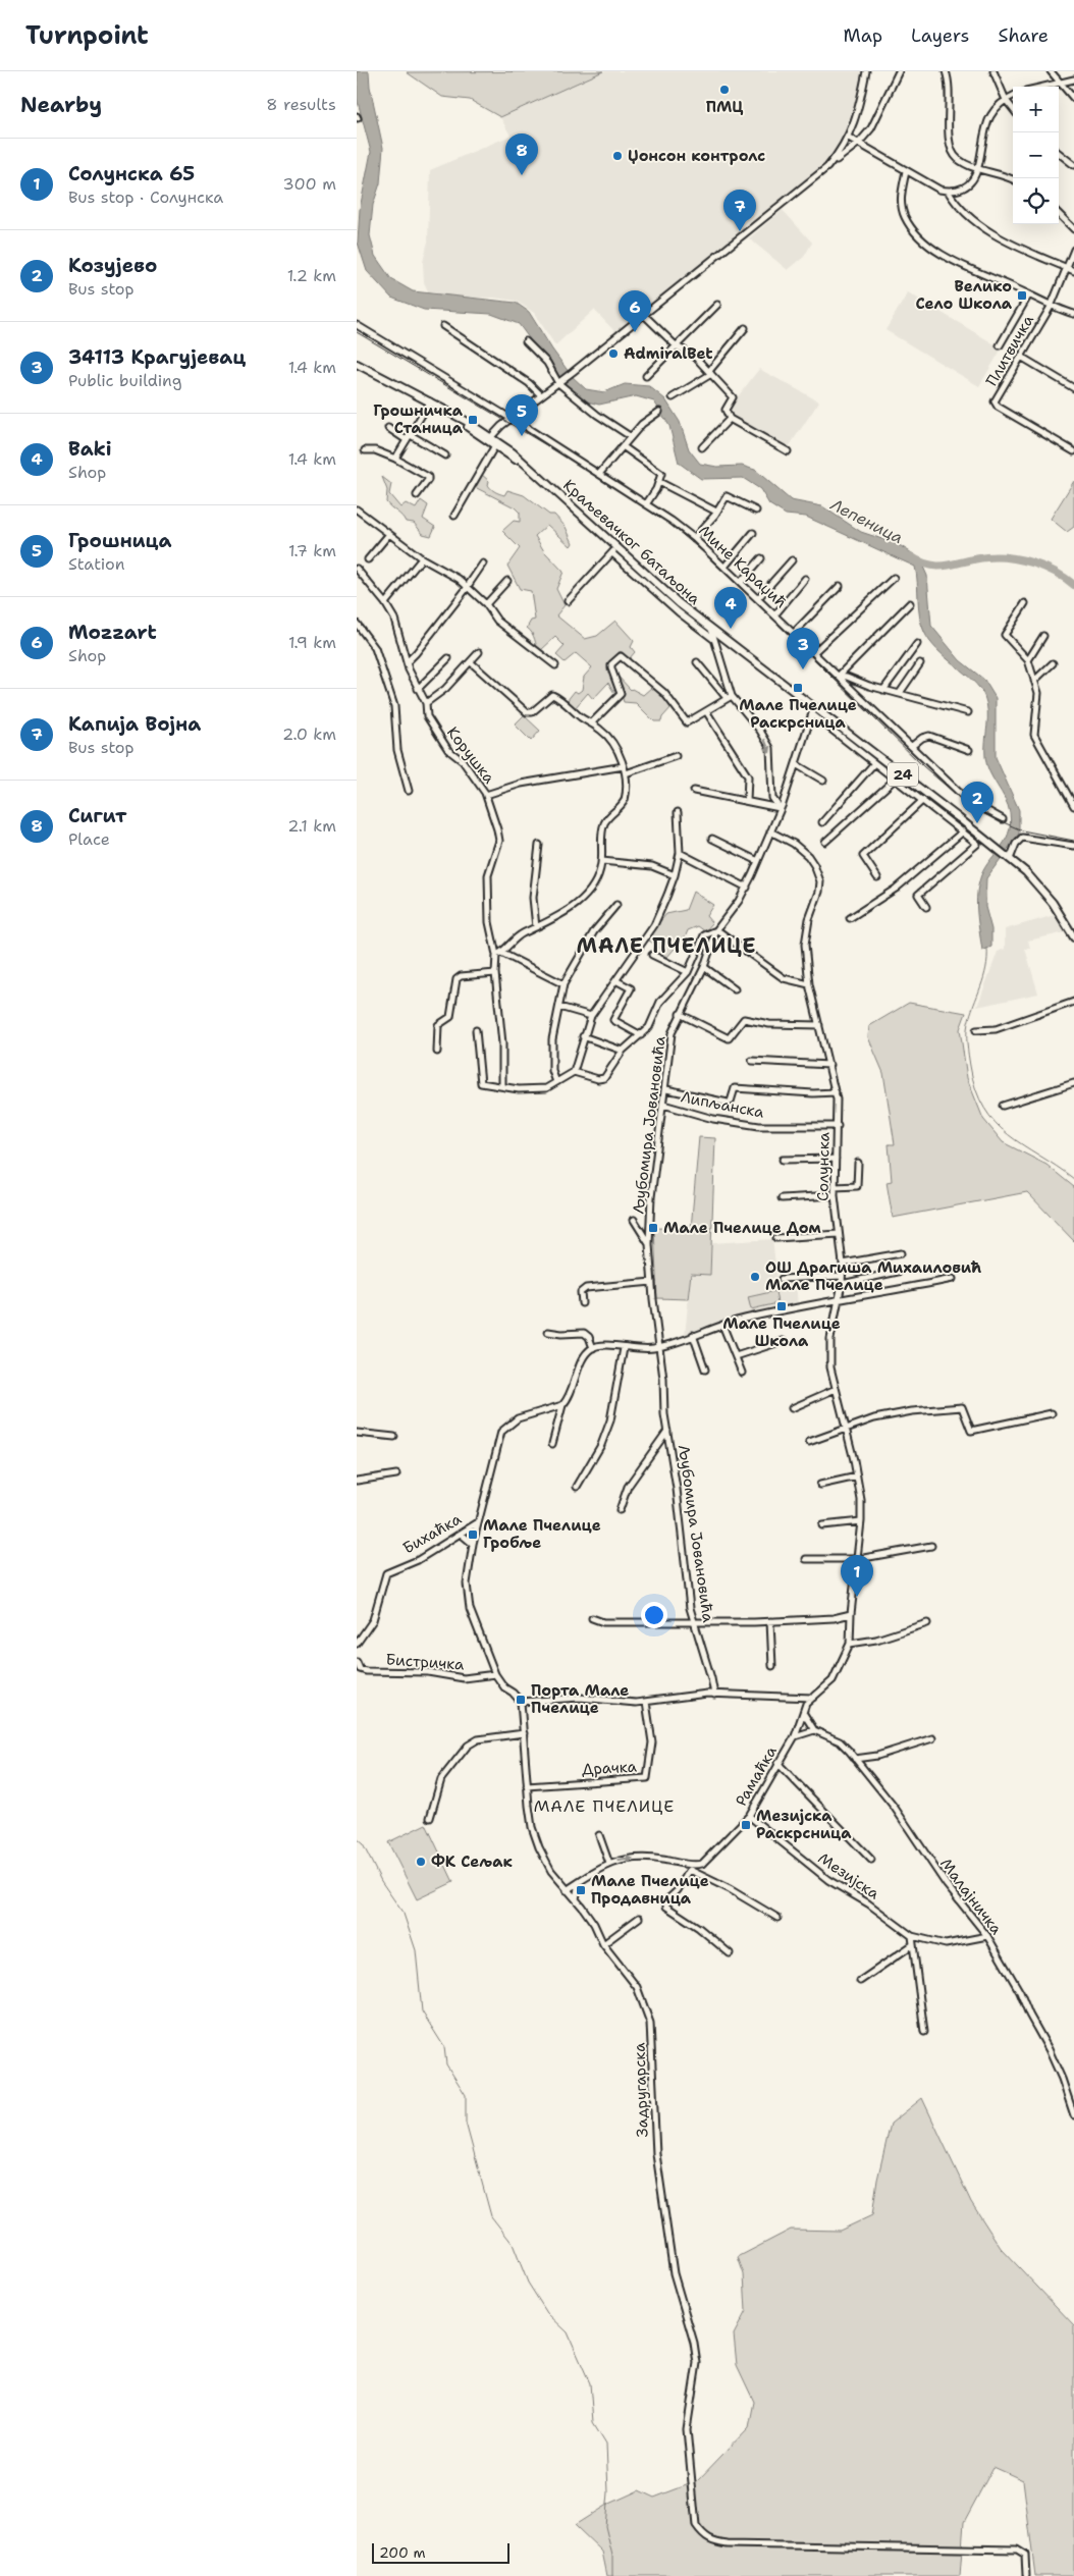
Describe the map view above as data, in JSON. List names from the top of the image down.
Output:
{
  "streets": {
    "main road": ["Краљевачког батаљона", "24"],
    "street": [
      "Плитвичка",
      "Мине Караџић",
      "Корушка",
      "Липљанска",
      "Љубомира Јовановића",
      "Солунска",
      "Бихаћка",
      "Бистричка",
      "Драчка",
      "Рамаћка",
      "Мезијска",
      "Малајничка",
      "Задругарска"
    ]
  },
  "crossings": [
    ["Краљевачког батаљона", "24"],
    ["Краљевачког батаљона", "Љубомира Јовановића"],
    ["Липљанска", "Љубомира Јовановића"],
    ["Липљанска", "Солунска"],
    ["Љубомира Јовановића", "Солунска"],
    ["Солунска", "Рамаћка"],
    ["Драчка", "Задругарска"],
    ["Рамаћка", "Мезијска"],
    ["Мезијска", "Малајничка"]
  ],
  "districts": ["МАЛЕ ПЧЕЛИЦЕ", "МАЛЕ ПЧЕЛИЦЕ"],
  "water": ["Лепеница"],
  "places": {
    "other": [
      "ПМЦ",
      "Џонсон контролс",
      "AdmiralBet",
      "ОШ Драгиша Михаиловић Мале Пчелице",
      "ФК Сељак"
    ],
    "transit": [
      "Велико Село Школа",
      "Грошничка Станица",
      "Мале Пчелице Раскрсница",
      "Мале Пчелице Дом",
      "Мале Пчелице Школа",
      "Мале Пчелице Гробље",
      "Порта Мале Пчелице",
      "Мезијска Раскрсница",
      "Мале Пчелице Продавница"
    ]
  },
  "scale_bar": "200 m",
  "page": {
    "header": "Turnpoint",
    "nav": ["Map", "Layers", "Share"],
    "heading": ["Nearby", "8 results"],
    "map_buttons": ["+", "−"],
    "pins": [
      "8",
      "7",
      "6",
      "5",
      "4",
      "3",
      "2",
      "1"
    ],
    "list": [
      {
        "mark": "1",
        "name": "Солунска 65",
        "note": "Bus stop · Солунска",
        "value": "300 m"
      },
      {
        "mark": "2",
        "name": "Козујево",
        "note": "Bus stop",
        "value": "1.2 km"
      },
      {
        "mark": "3",
        "name": "34113 Крагујевац",
        "note": "Public building",
        "value": "1.4 km"
      },
      {
        "mark": "4",
        "name": "Baki",
        "note": "Shop",
        "value": "1.4 km"
      },
      {
        "mark": "5",
        "name": "Грошница",
        "note": "Station",
        "value": "1.7 km"
      },
      {
        "mark": "6",
        "name": "Mozzart",
        "note": "Shop",
        "value": "1.9 km"
      },
      {
        "mark": "7",
        "name": "Капија Војна",
        "note": "Bus stop",
        "value": "2.0 km"
      },
      {
        "mark": "8",
        "name": "Сигит",
        "note": "Place",
        "value": "2.1 km"
      }
    ],
    "scale": "200 m"
  }
}
